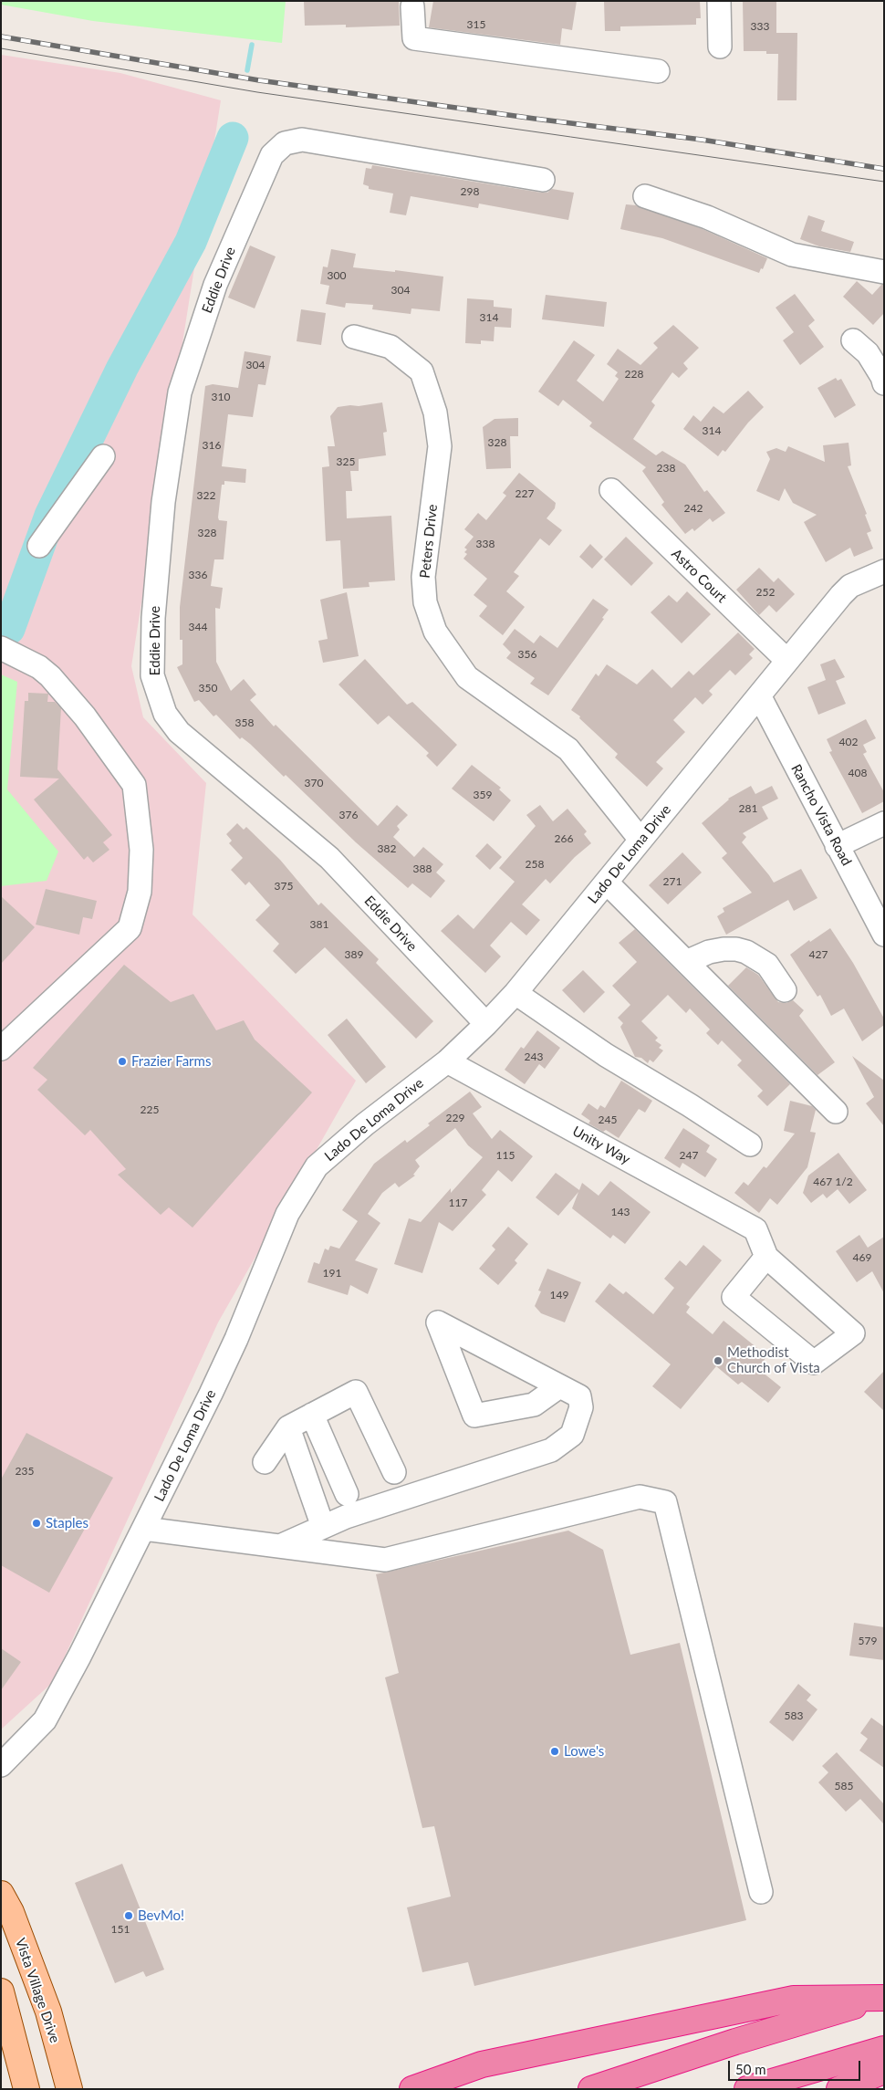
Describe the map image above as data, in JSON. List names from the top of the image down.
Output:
{
  "streets": {
    "main road": ["Vista Village Drive"],
    "street": [
      "Eddie Drive",
      "Peters Drive",
      "Astro Court",
      "Rancho Vista Road",
      "Lado De Loma Drive",
      "Unity Way"
    ]
  },
  "crossings": [
    ["Eddie Drive", "Lado De Loma Drive"],
    ["Peters Drive", "Lado De Loma Drive"],
    ["Astro Court", "Lado De Loma Drive"],
    ["Rancho Vista Road", "Lado De Loma Drive"],
    ["Lado De Loma Drive", "Unity Way"]
  ],
  "places": [
    "Frazier Farms",
    "Methodist Church of Vista",
    "Staples",
    "Lowe's",
    "BevMo!"
  ],
  "house_numbers": [
    "315",
    "333",
    "298",
    "300",
    "304",
    "314",
    "304",
    "228",
    "310",
    "314",
    "328",
    "316",
    "325",
    "238",
    "227",
    "322",
    "242",
    "328",
    "338",
    "336",
    "252",
    "344",
    "356",
    "350",
    "358",
    "402",
    "408",
    "370",
    "359",
    "281",
    "376",
    "266",
    "382",
    "258",
    "388",
    "271",
    "375",
    "381",
    "389",
    "427",
    "243",
    "225",
    "229",
    "245",
    "115",
    "247",
    "467 1/2",
    "117",
    "143",
    "469",
    "191",
    "149",
    "235",
    "579",
    "583",
    "585",
    "151"
  ],
  "scale_bar": "50 m"
}
